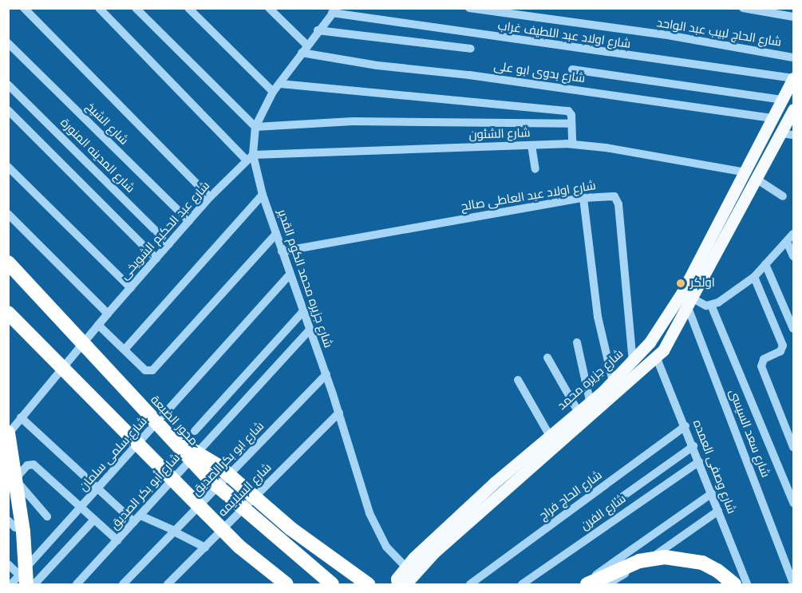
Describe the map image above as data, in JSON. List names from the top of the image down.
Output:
{
  "streets": {
    "highway": ["محور الضبعة"],
    "main road": ["شارع جزيره محمد"],
    "street": [
      "شارع الحاج لبيب عبد الواحد",
      "شارع اولاد عبد اللطيف غراب",
      "شارع بدوى ابو على",
      "شارع الشيخ",
      "شارع الشئون",
      "شارع المدينه المنورة",
      "شارع اولاد عبد العاطى صالح",
      "شارع عبد الحكيم الشويخى",
      "شارع جزيره محمد الكوم القدير",
      "شارع سعد السيسى",
      "شارع سلمى سلمان",
      "شارع ابو بكر الصديق",
      "شارع وصفى العمده",
      "شارع السلايمه",
      "شارع أبو بكر الصديق",
      "شارع الحاج فراج",
      "شارع الفرن"
    ]
  },
  "crossings": [
    ["شارع اولاد عبد اللطيف غراب", "شارع جزيره محمد الكوم القدير"],
    ["شارع اولاد عبد اللطيف غراب", "شارع جزيره محمد"],
    ["شارع بدوى ابو على", "شارع جزيره محمد الكوم القدير"],
    ["شارع بدوى ابو على", "شارع جزيره محمد"],
    ["شارع الشيخ", "شارع عبد الحكيم الشويخى"],
    ["شارع الشئون", "شارع عبد الحكيم الشويخى"],
    ["شارع الشئون", "شارع جزيره محمد الكوم القدير"],
    ["شارع الشئون", "شارع جزيره محمد"],
    ["شارع المدينه المنورة", "شارع عبد الحكيم الشويخى"],
    ["شارع اولاد عبد العاطى صالح", "شارع جزيره محمد الكوم القدير"],
    ["شارع اولاد عبد العاطى صالح", "شارع جزيره محمد"],
    ["شارع عبد الحكيم الشويخى", "شارع جزيره محمد الكوم القدير"],
    ["شارع جزيره محمد الكوم القدير", "شارع جزيره محمد"],
    ["شارع جزيره محمد الكوم القدير", "شارع سلمى سلمان"],
    ["شارع جزيره محمد الكوم القدير", "شارع ابو بكر الصديق"],
    ["شارع جزيره محمد الكوم القدير", "شارع السلايمه"],
    ["شارع جزيره محمد الكوم القدير", "شارع أبو بكر الصديق"],
    ["شارع جزيره محمد", "شارع سعد السيسى"],
    ["شارع جزيره محمد", "شارع وصفى العمده"],
    ["شارع وصفى العمده", "شارع الحاج فراج"],
    ["شارع وصفى العمده", "شارع الفرن"]
  ],
  "places": ["اولكر"]
}
